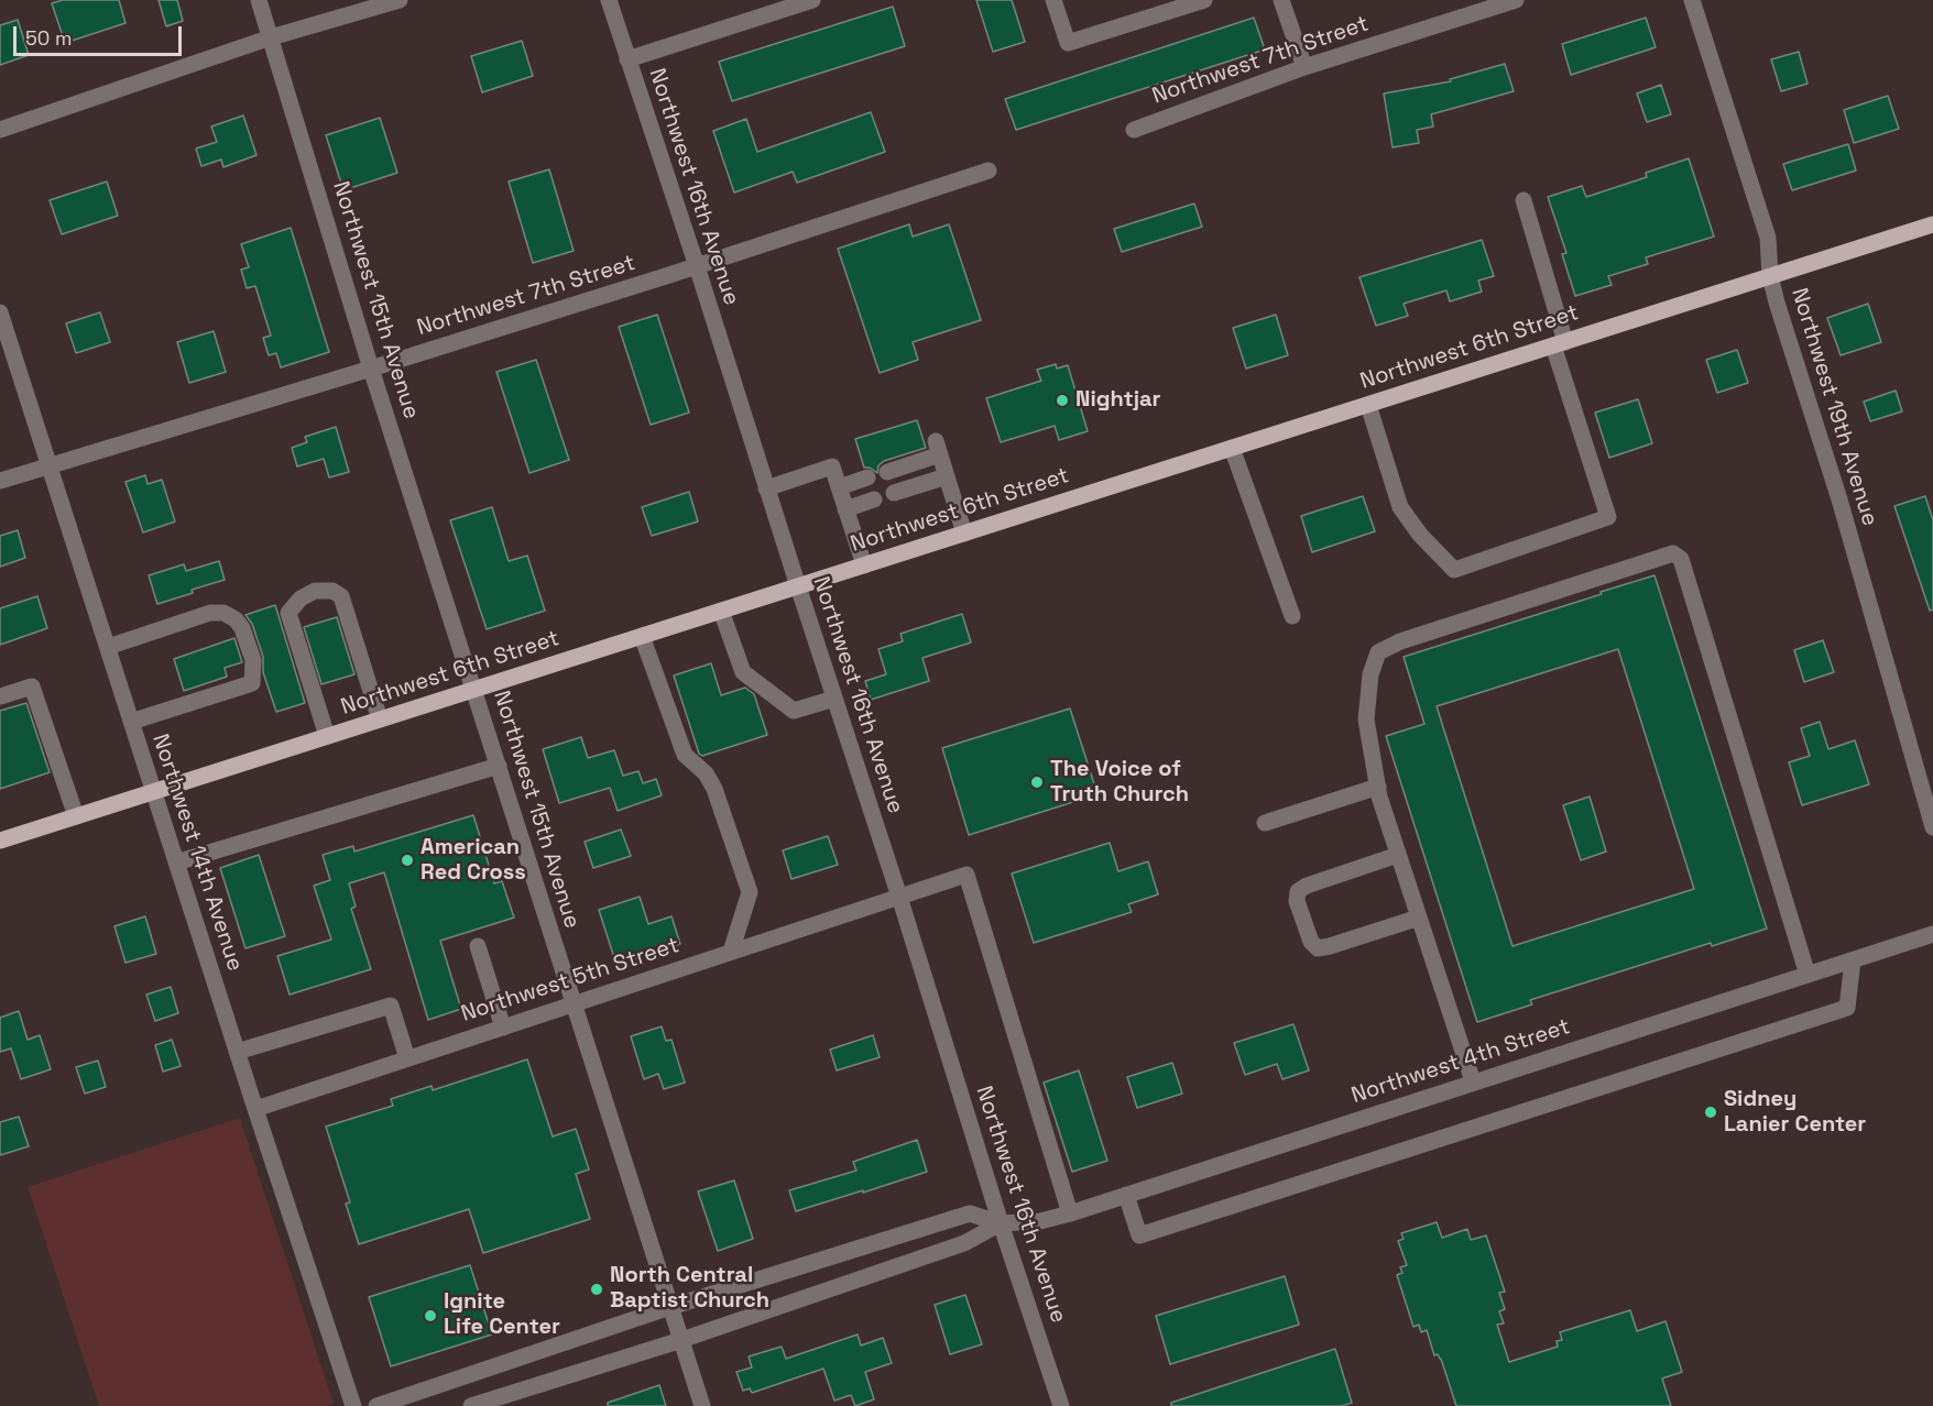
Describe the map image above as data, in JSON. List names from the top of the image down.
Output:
{
  "streets": {
    "main road": ["Northwest 6th Street"],
    "street": [
      "Northwest 7th Street",
      "Northwest 16th Avenue",
      "Northwest 15th Avenue",
      "Northwest 19th Avenue",
      "Northwest 14th Avenue",
      "Northwest 5th Street",
      "Northwest 4th Street"
    ]
  },
  "crossings": [
    ["Northwest 7th Street", "Northwest 16th Avenue"],
    ["Northwest 7th Street", "Northwest 15th Avenue"],
    ["Northwest 7th Street", "Northwest 14th Avenue"],
    ["Northwest 16th Avenue", "Northwest 6th Street"],
    ["Northwest 16th Avenue", "Northwest 5th Street"],
    ["Northwest 16th Avenue", "Northwest 4th Street"],
    ["Northwest 15th Avenue", "Northwest 6th Street"],
    ["Northwest 15th Avenue", "Northwest 5th Street"],
    ["Northwest 15th Avenue", "Northwest 4th Street"],
    ["Northwest 6th Street", "Northwest 19th Avenue"],
    ["Northwest 6th Street", "Northwest 14th Avenue"],
    ["Northwest 14th Avenue", "Northwest 5th Street"],
    ["Northwest 5th Street", "Northwest 4th Street"]
  ],
  "places": [
    "Nightjar",
    "The Voice of Truth Church",
    "American Red Cross",
    "Sidney Lanier Center",
    "North Central Baptist Church",
    "Ignite Life Center"
  ],
  "scale_bar": "50 m"
}
